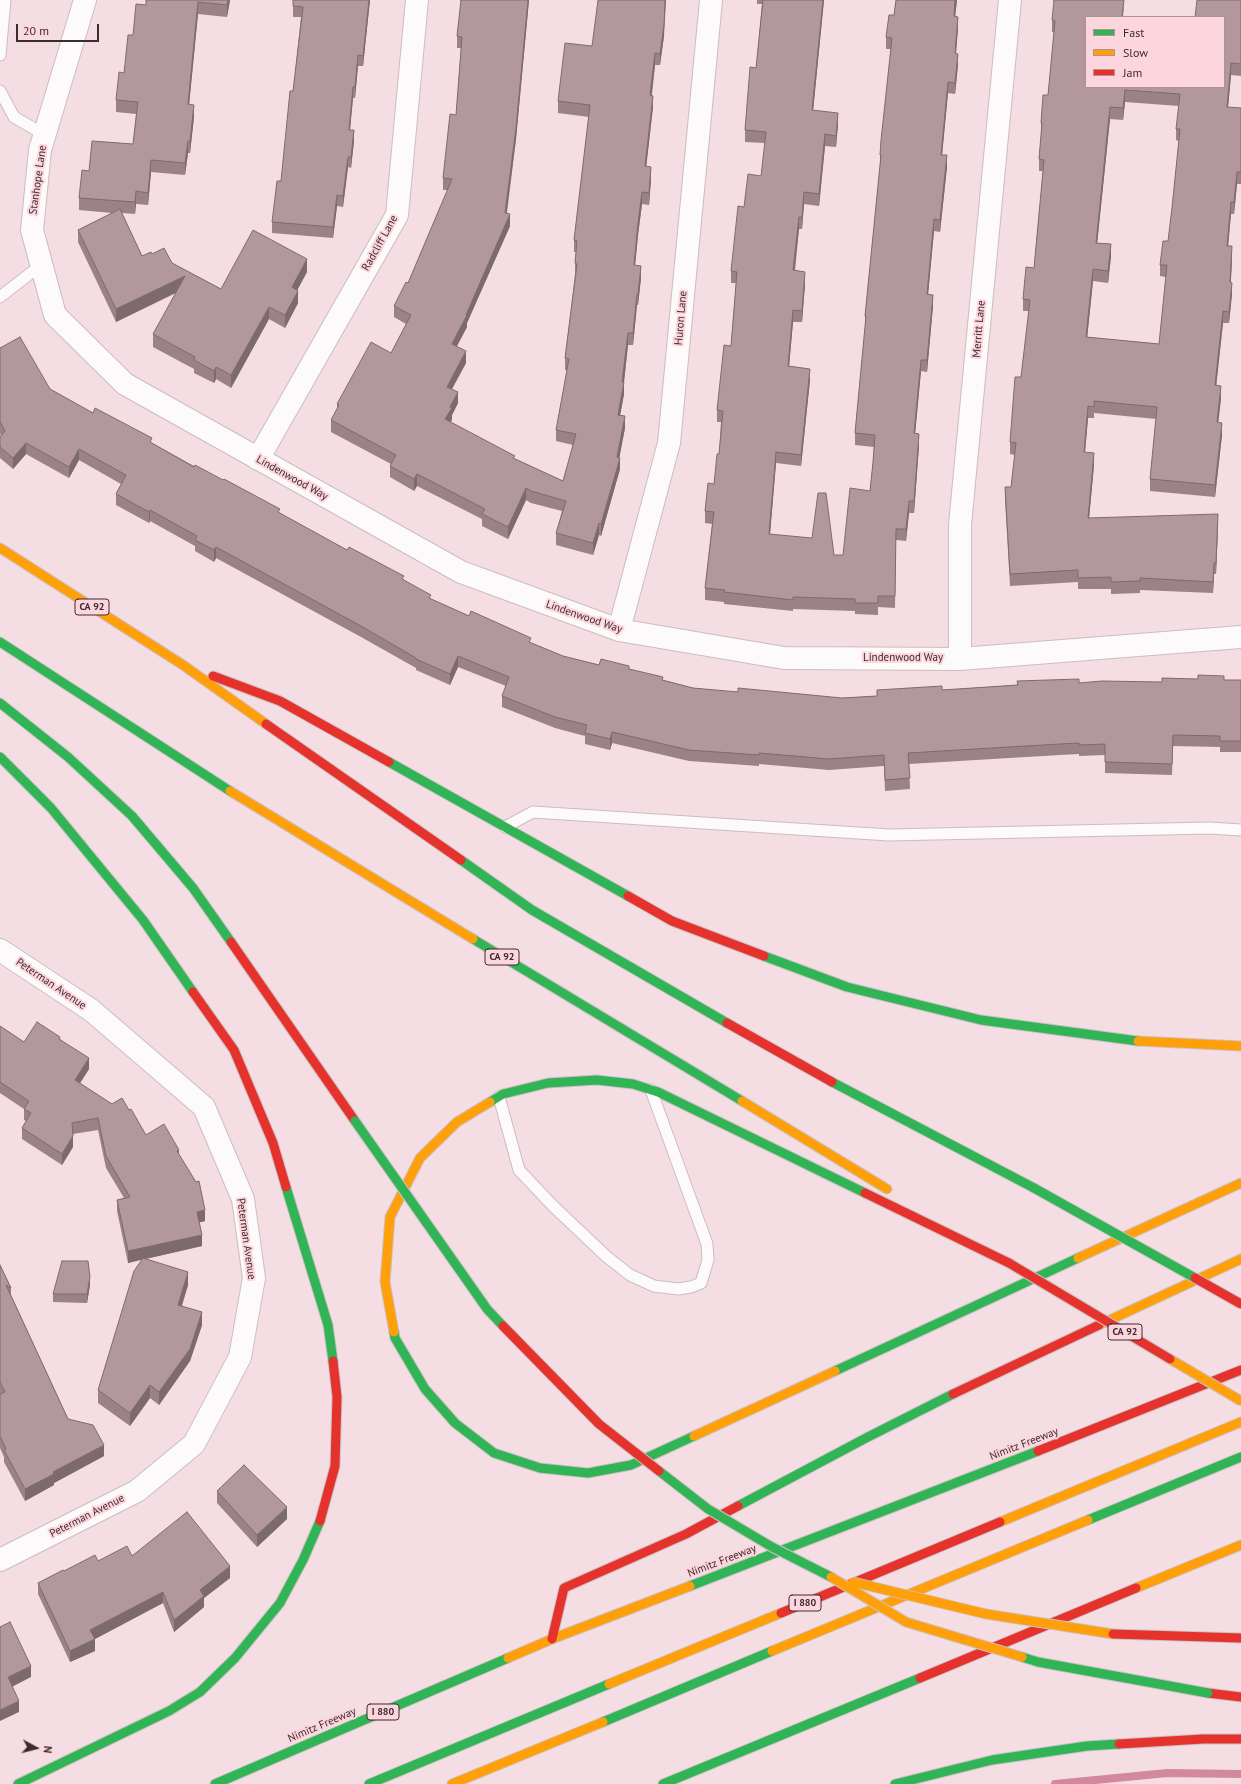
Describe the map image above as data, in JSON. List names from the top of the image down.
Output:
{
  "streets": {
    "highway": ["CA 92", "Nimitz Freeway", "I 880"],
    "street": [
      "Stanhope Lane",
      "Radcliff Lane",
      "Huron Lane",
      "Merritt Lane",
      "Lindenwood Way",
      "Peterman Avenue"
    ]
  },
  "crossings": [
    ["Stanhope Lane", "Lindenwood Way"],
    ["Radcliff Lane", "Lindenwood Way"],
    ["Huron Lane", "Lindenwood Way"],
    ["Merritt Lane", "Lindenwood Way"]
  ],
  "legend": ["Fast", "Slow", "Jam"],
  "scale_bar": "20 m",
  "north": "right"
}
